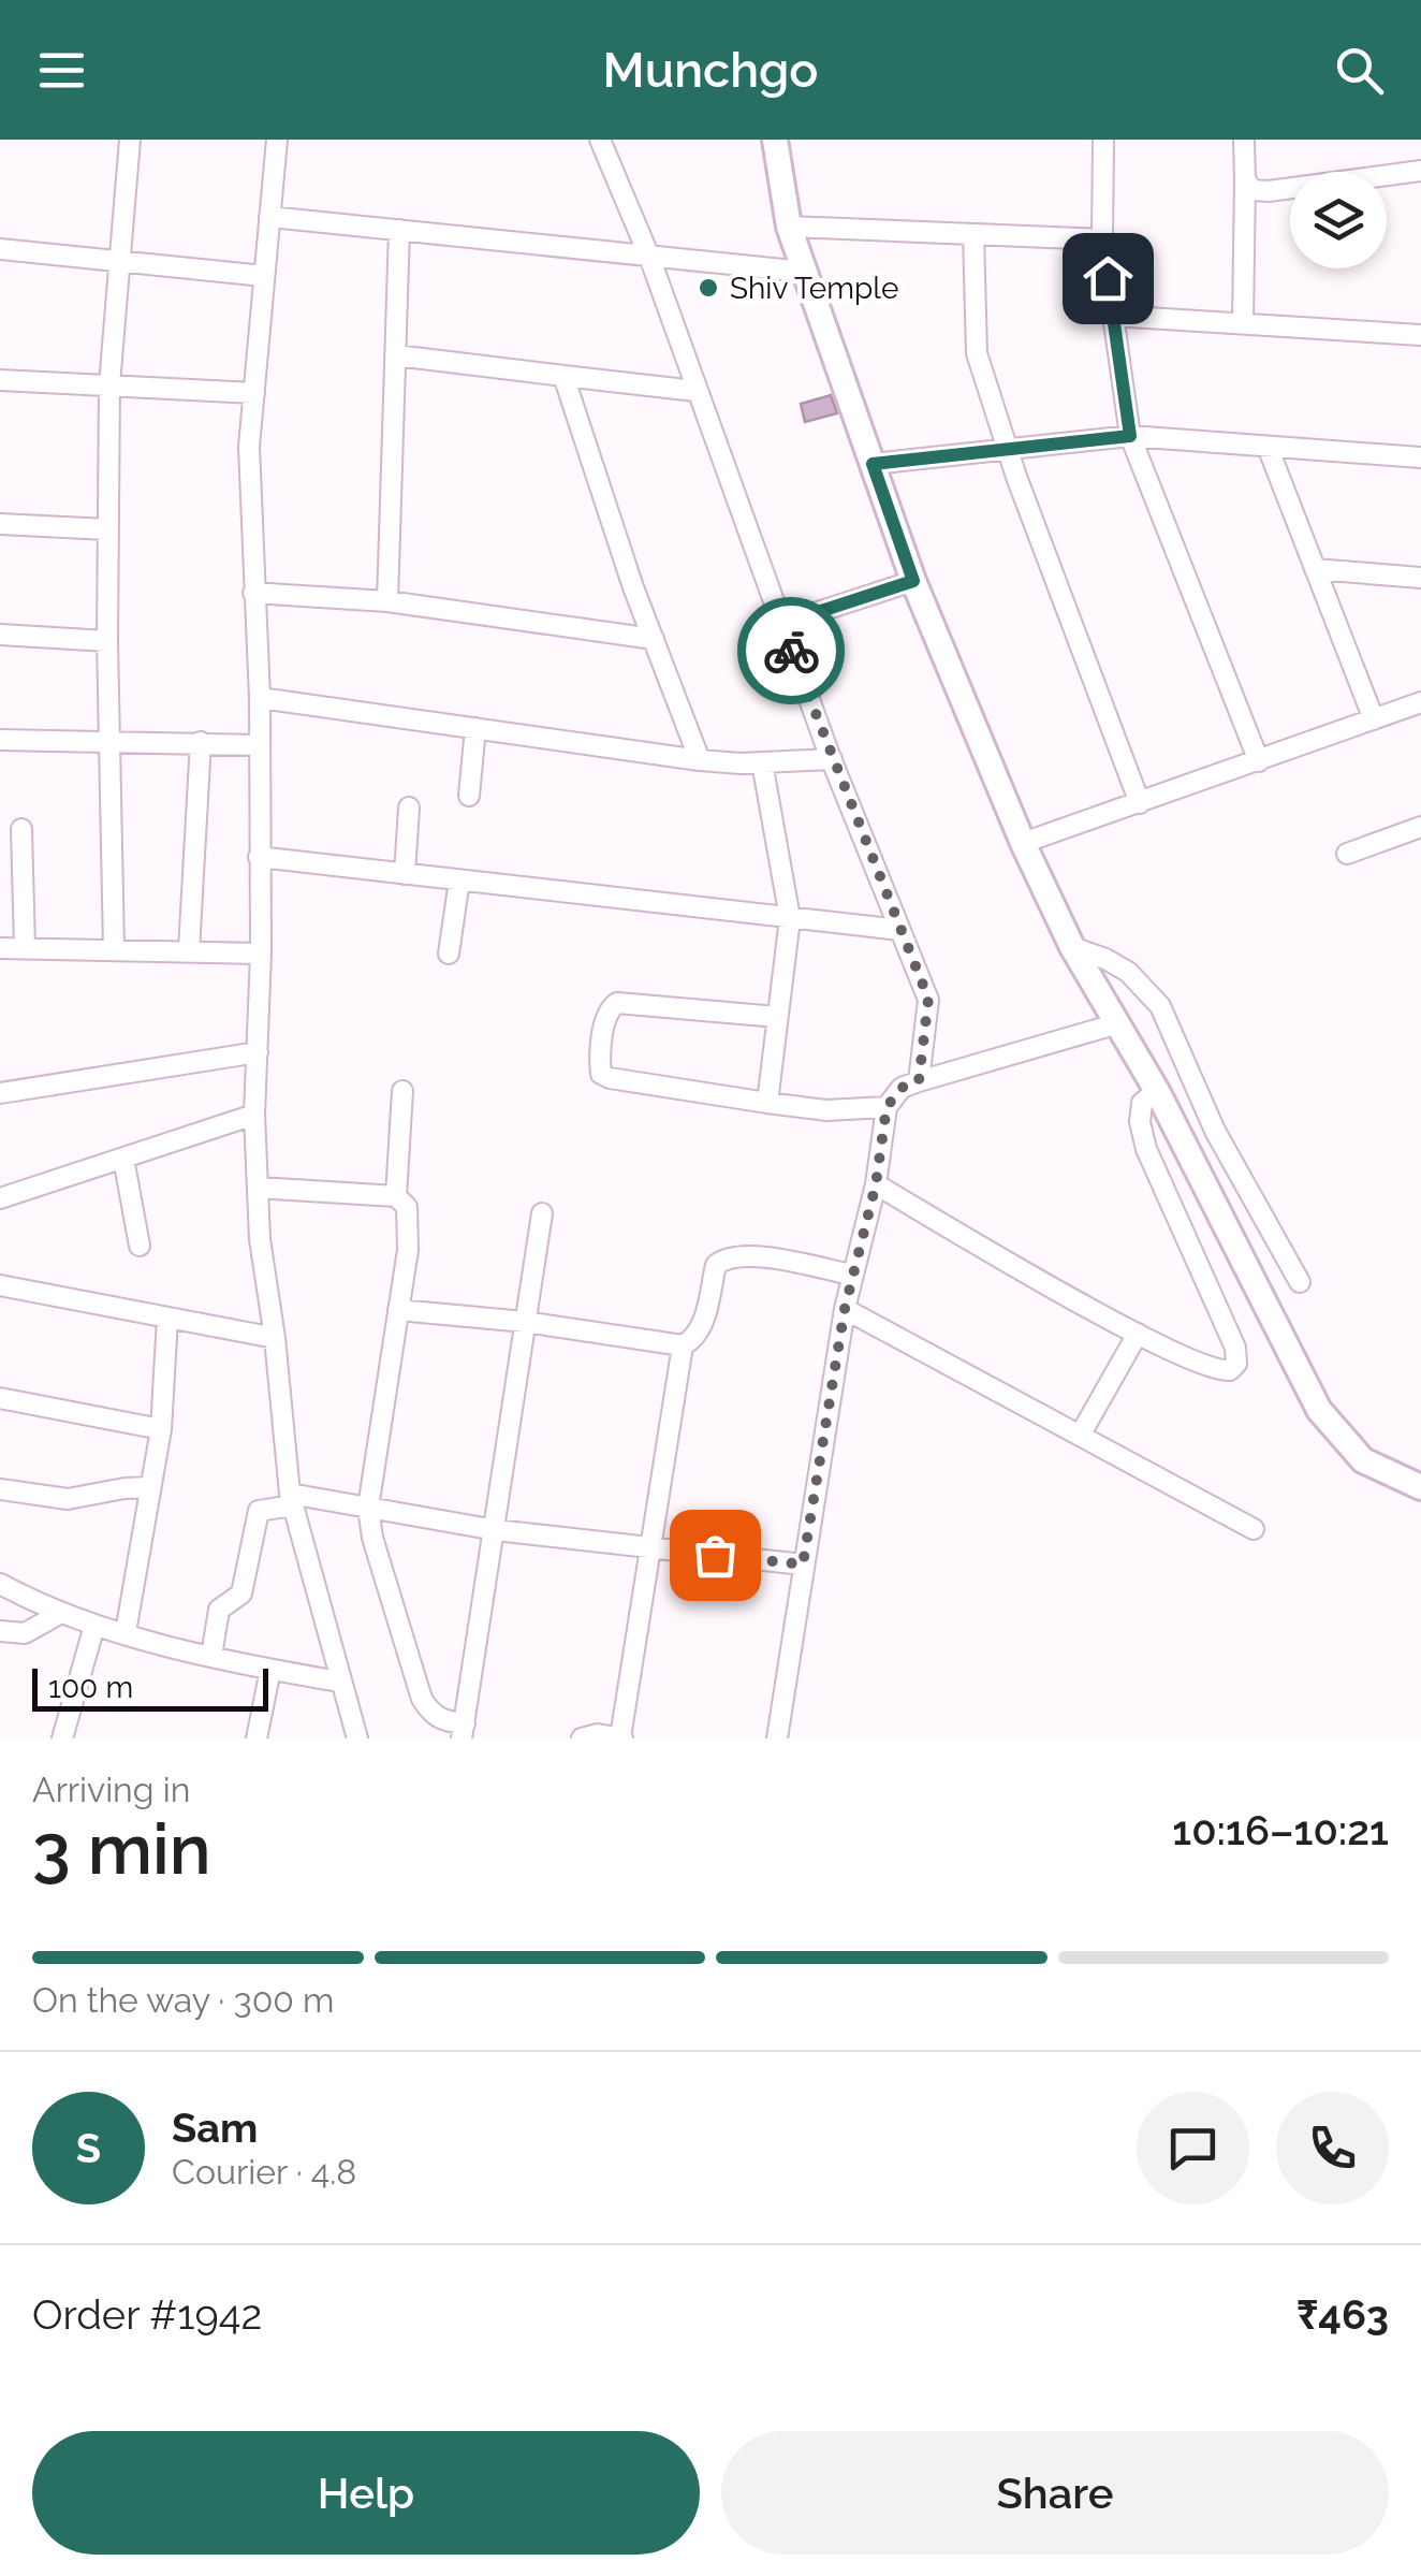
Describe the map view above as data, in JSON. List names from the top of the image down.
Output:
{
  "places": ["Shiv Temple"],
  "scale_bar": "100 m",
  "page": {
    "header": "Munchgo",
    "scale": "100 m",
    "heading": ["3 min", "Arriving in", "10:16–10:21"],
    "panel": [
      "Sam",
      "Courier · 4.8",
      "Order #1942",
      "₹463"
    ],
    "bar": "On the way · 300 m",
    "round": "S",
    "buttons": ["Help", "Share"]
  }
}
